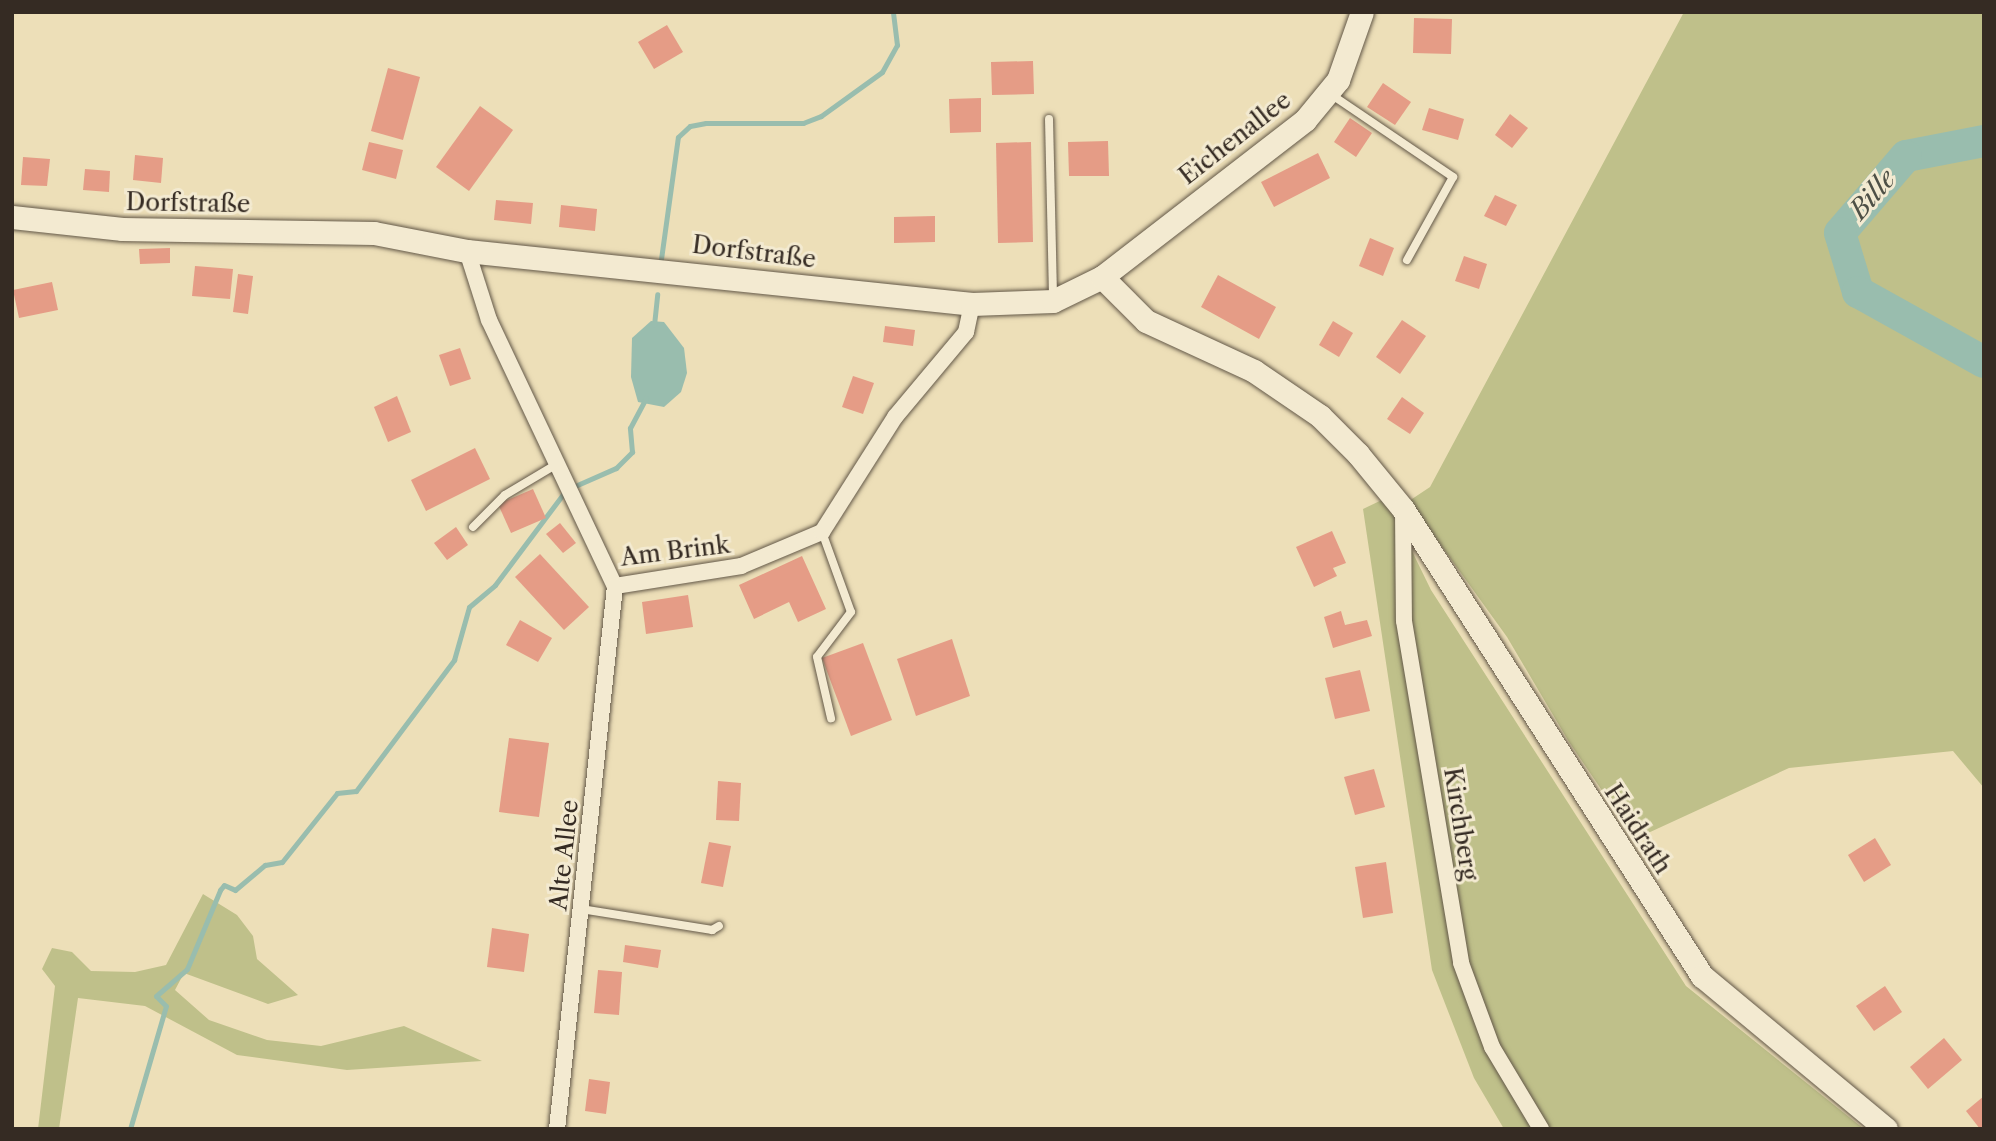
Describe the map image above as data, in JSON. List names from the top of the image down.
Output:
{
  "streets": {
    "street": [
      "Eichenallee",
      "Dorfstraße",
      "Am Brink",
      "Kirchberg",
      "Haidrath",
      "Alte Allee"
    ]
  },
  "crossings": [
    ["Eichenallee", "Dorfstraße"],
    ["Dorfstraße", "Am Brink"],
    ["Am Brink", "Alte Allee"],
    ["Kirchberg", "Haidrath"]
  ],
  "water": ["Bille"]
}
